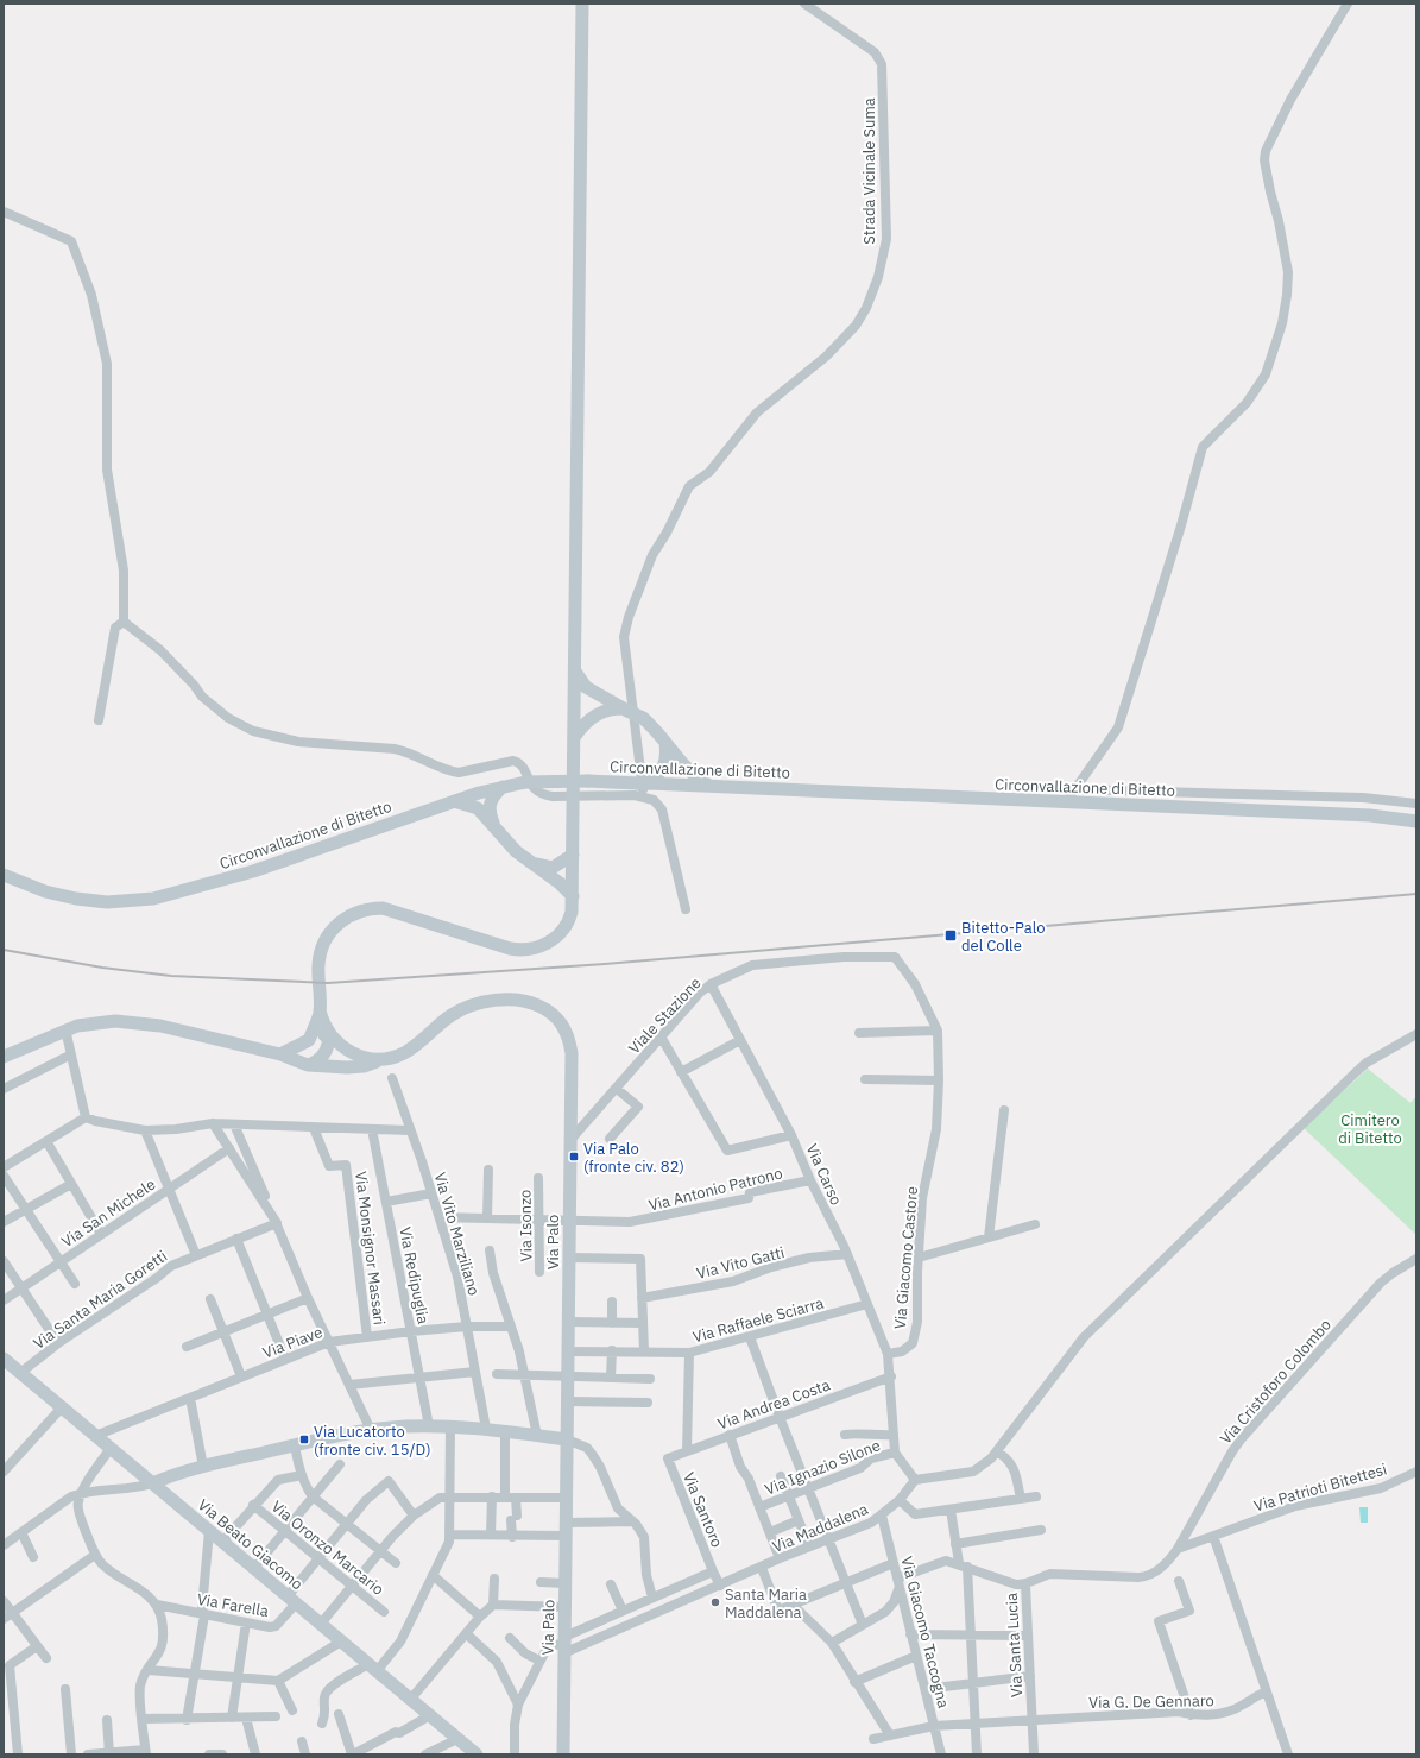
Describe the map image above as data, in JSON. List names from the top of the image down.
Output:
{
  "streets": {
    "main road": ["Circonvallazione di Bitetto", "Via Palo", "Via Beato Giacomo"],
    "street": [
      "Strada Vicinale Suma",
      "Viale Stazione",
      "Via Carso",
      "Via Antonio Patrono",
      "Via San Michele",
      "Via Isonzo",
      "Via Vito Marziliano",
      "Via Monsignor Massari",
      "Via Giacomo Castore",
      "Via Vito Gatti",
      "Via Redipuglia",
      "Via Santa Maria Goretti",
      "Via Raffaele Sciarra",
      "Via Piave",
      "Via Cristoforo Colombo",
      "Via Andrea Costa",
      "Via Ignazio Silone",
      "Via Patrioti Bitettesi",
      "Via Santoro",
      "Via Maddalena",
      "Via Oronzo Marcario",
      "Via Farella",
      "Via Giacomo Taccogna",
      "Via Santa Lucia",
      "Via G. De Gennaro"
    ]
  },
  "crossings": [
    ["Viale Stazione", "Via Carso"],
    ["Viale Stazione", "Via Palo"],
    ["Viale Stazione", "Via Giacomo Castore"],
    ["Via Carso", "Via Antonio Patrono"],
    ["Via Carso", "Via Giacomo Castore"],
    ["Via Carso", "Via Vito Gatti"],
    ["Via Carso", "Via Raffaele Sciarra"],
    ["Via Antonio Patrono", "Via Isonzo"],
    ["Via Antonio Patrono", "Via Vito Marziliano"],
    ["Via Antonio Patrono", "Via Palo"],
    ["Via Vito Marziliano", "Via Piave"],
    ["Via Palo", "Via Raffaele Sciarra"],
    ["Via Palo", "Via Maddalena"],
    ["Via Monsignor Massari", "Via Piave"],
    ["Via Redipuglia", "Via Piave"],
    ["Via Santa Maria Goretti", "Via Beato Giacomo"],
    ["Via Piave", "Via Beato Giacomo"],
    ["Via Cristoforo Colombo", "Via Patrioti Bitettesi"],
    ["Via Cristoforo Colombo", "Via Santa Lucia"],
    ["Via Andrea Costa", "Via Santoro"],
    ["Via Maddalena", "Via Giacomo Taccogna"],
    ["Via Beato Giacomo", "Via Farella"],
    ["Via Giacomo Taccogna", "Via Santa Lucia"],
    ["Via Giacomo Taccogna", "Via G. De Gennaro"],
    ["Via Santa Lucia", "Via G. De Gennaro"]
  ],
  "parks": ["Cimitero di Bitetto"],
  "places": {
    "transit": ["Bitetto-Palo del Colle", "Via Palo (fronte civ. 82)", "Via Lucatorto (fronte civ. 15/D)"],
    "other": ["Santa Maria Maddalena"]
  }
}
